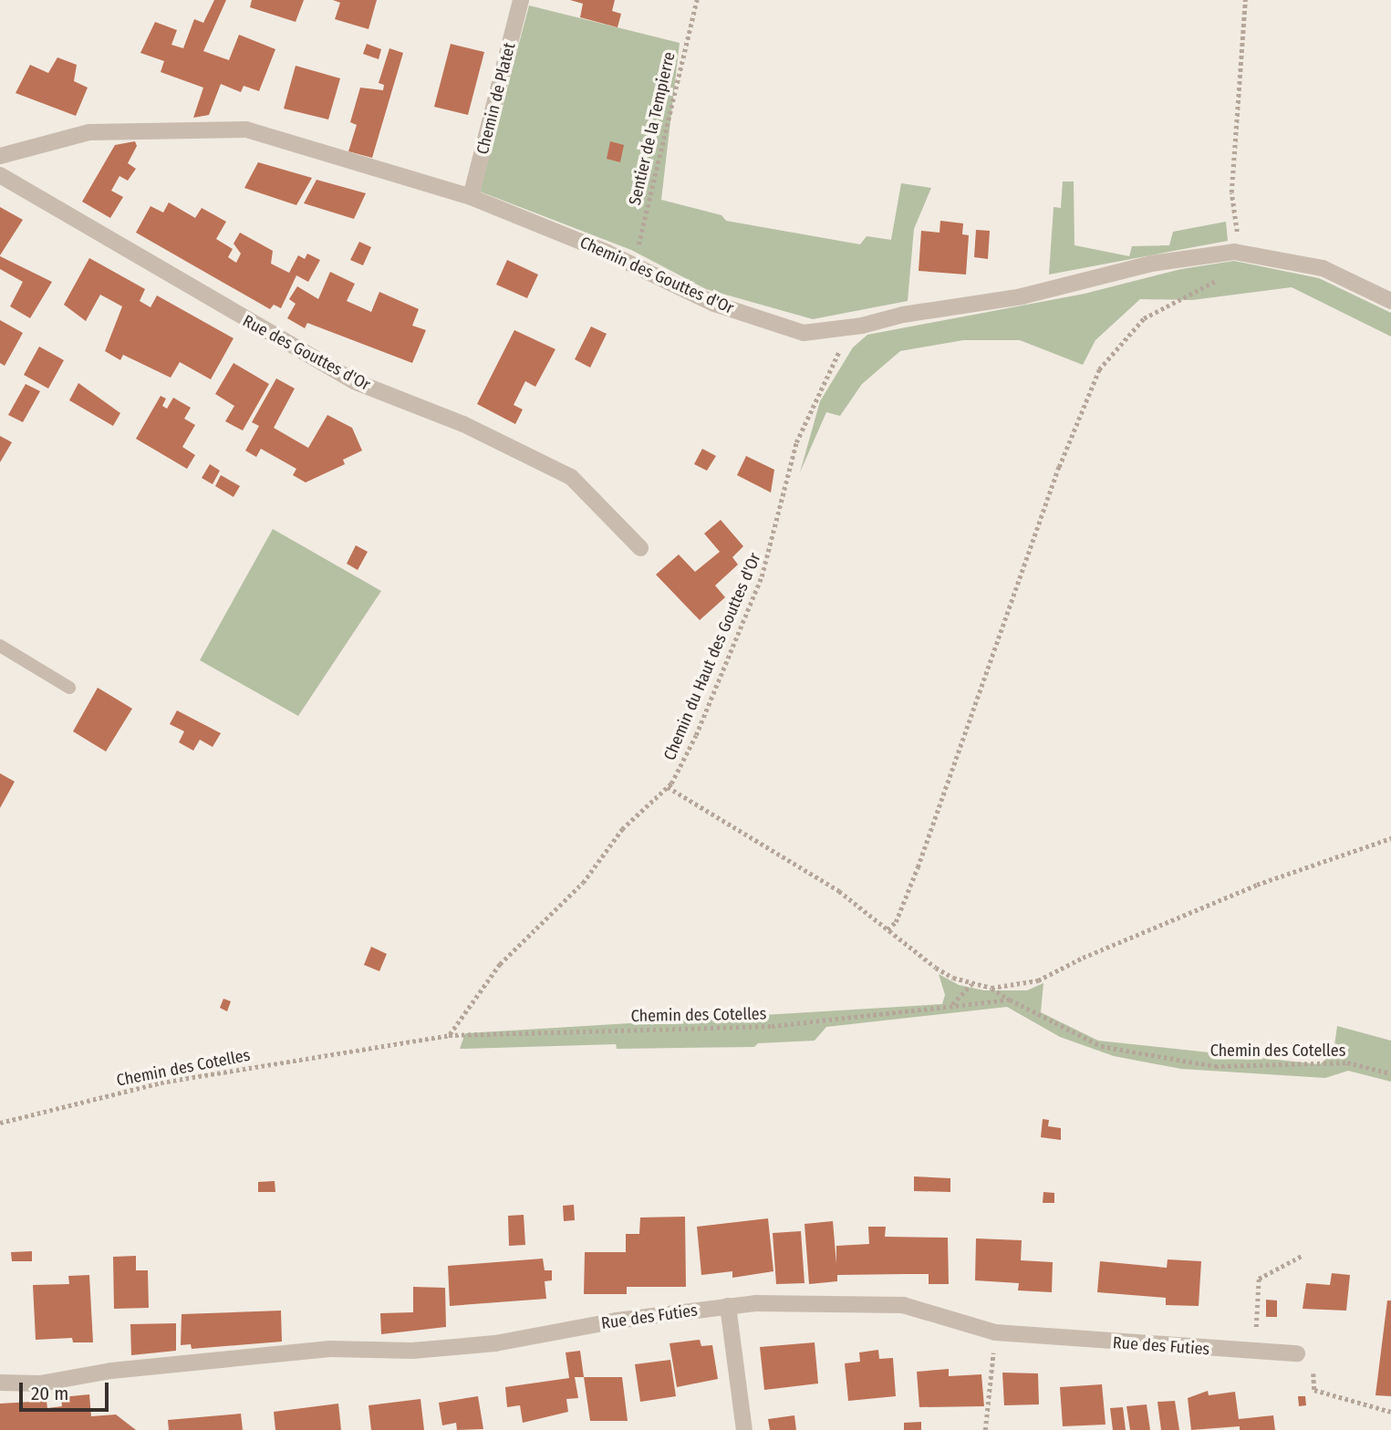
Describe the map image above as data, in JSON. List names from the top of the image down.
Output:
{
  "streets": {
    "street": [
      "Chemin de Platet",
      "Chemin des Gouttes d'Or",
      "Rue des Gouttes d'Or",
      "Rue des Futies"
    ],
    "path": ["Sentier de la Tempierre", "Chemin du Haut des Gouttes d'Or", "Chemin des Cotelles"]
  },
  "crossings": [
    ["Chemin de Platet", "Chemin des Gouttes d'Or"],
    ["Sentier de la Tempierre", "Chemin des Gouttes d'Or"],
    ["Chemin des Gouttes d'Or", "Chemin du Haut des Gouttes d'Or"],
    ["Chemin du Haut des Gouttes d'Or", "Chemin des Cotelles"]
  ],
  "scale_bar": "20 m"
}
